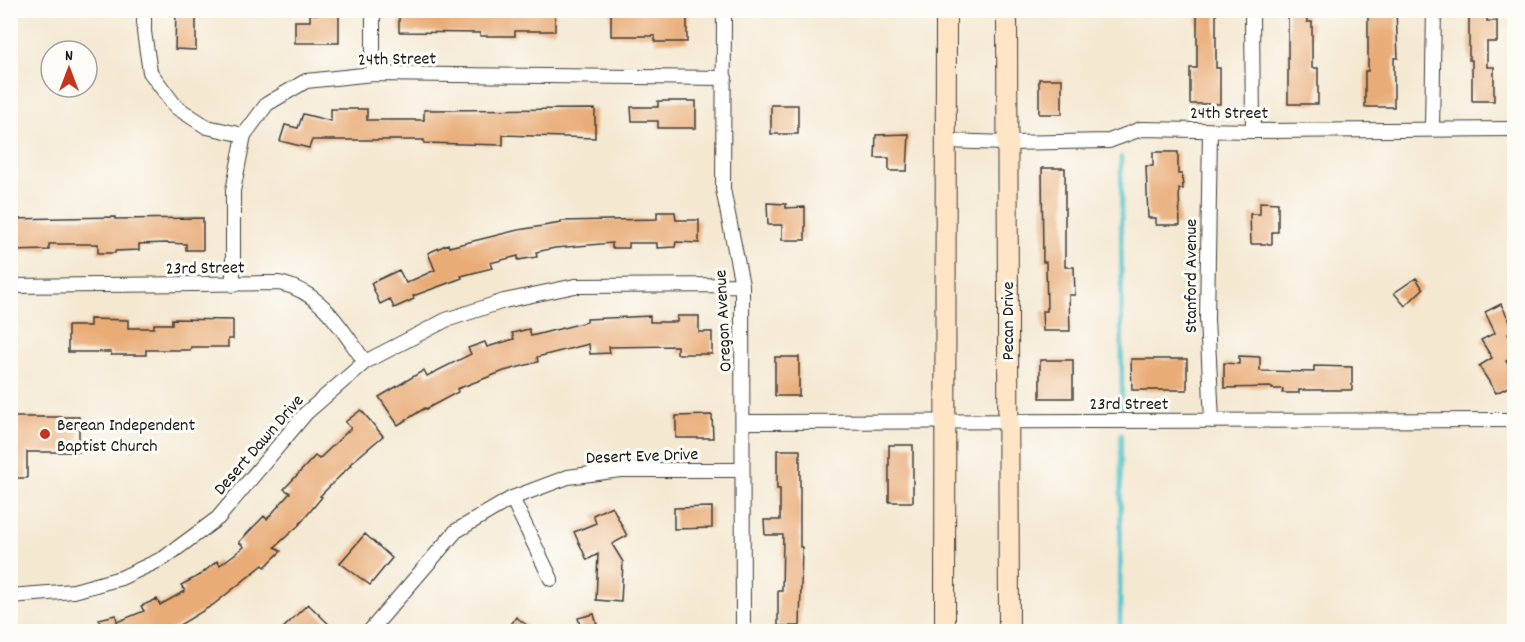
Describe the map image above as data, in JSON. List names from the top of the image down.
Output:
{
  "streets": {
    "main road": ["Pecan Drive"],
    "street": [
      "24th Street",
      "23rd Street",
      "Stanford Avenue",
      "Oregon Avenue",
      "Desert Dawn Drive",
      "Desert Eve Drive"
    ]
  },
  "crossings": [
    ["24th Street", "23rd Street"],
    ["24th Street", "Stanford Avenue"],
    ["24th Street", "Oregon Avenue"],
    ["24th Street", "Pecan Drive"],
    ["23rd Street", "Stanford Avenue"],
    ["23rd Street", "Oregon Avenue"],
    ["23rd Street", "Pecan Drive"],
    ["23rd Street", "Desert Dawn Drive"],
    ["Oregon Avenue", "Desert Dawn Drive"],
    ["Oregon Avenue", "Desert Eve Drive"]
  ],
  "places": ["Berean Independent Baptist Church"],
  "north": "top"
}
